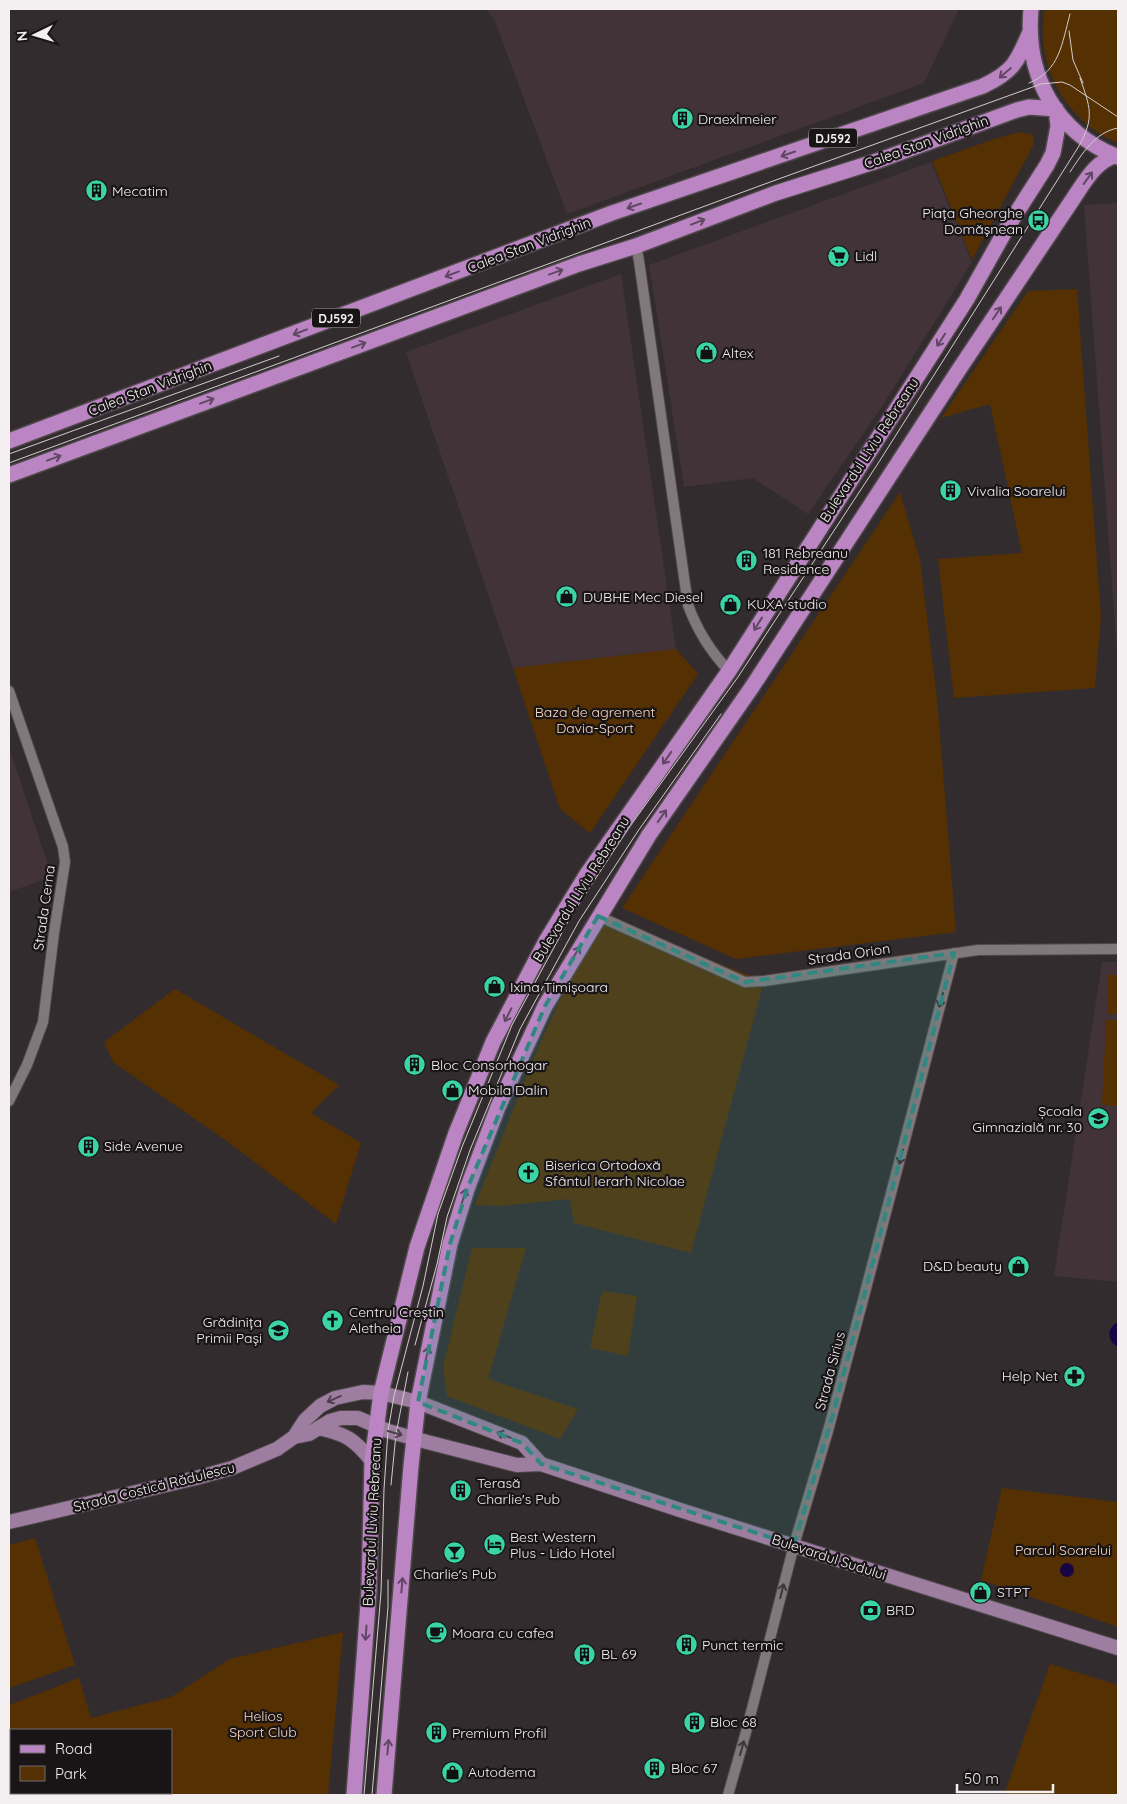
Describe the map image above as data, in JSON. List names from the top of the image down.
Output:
{
  "streets": {
    "main road": ["DJ592", "Calea Stan Vidrighin", "Bulevardul Liviu Rebreanu"],
    "street": [
      "Strada Cerna",
      "Strada Orion",
      "Strada Sirius",
      "Strada Costică Rădulescu",
      "Bulevardul Sudului"
    ]
  },
  "crossings": [
    ["DJ592", "Calea Stan Vidrighin"],
    ["DJ592", "Bulevardul Liviu Rebreanu"],
    ["Calea Stan Vidrighin", "Bulevardul Liviu Rebreanu"],
    ["Bulevardul Liviu Rebreanu", "Strada Orion"],
    ["Bulevardul Liviu Rebreanu", "Strada Costică Rădulescu"],
    ["Bulevardul Liviu Rebreanu", "Bulevardul Sudului"],
    ["Strada Orion", "Strada Sirius"],
    ["Strada Sirius", "Bulevardul Sudului"],
    ["Strada Costică Rădulescu", "Bulevardul Sudului"]
  ],
  "parks": ["Baza de agrement Davia-Sport", "Parcul Soarelui", "Helios Sport Club"],
  "places": {
    "building": [
      "Draexlmeier",
      "Mecatim",
      "Vivalia Soarelui",
      "181 Rebreanu Residence",
      "Bloc Consorhogar",
      "Side Avenue",
      "Terasă Charlie's Pub",
      "Punct termic",
      "BL 69",
      "Bloc 68",
      "Premium Profil",
      "Bloc 67"
    ],
    "bus stop": ["Piața Gheorghe Domășnean"],
    "supermarket": ["Lidl"],
    "shop": [
      "Altex",
      "DUBHE Mec Diesel",
      "KUXA studio",
      "Ixina Timișoara",
      "Mobila Dalin",
      "D&D beauty",
      "STPT",
      "Autodema"
    ],
    "school or university": ["Școala Gimnazială nr. 30", "Grădinița Primii Pași"],
    "church": ["Biserica Ortodoxă Sfântul Ierarh Nicolae", "Centrul Creștin Aletheia"],
    "pharmacy": ["Help Net"],
    "hotel": ["Best Western Plus - Lido Hotel"],
    "bar": ["Charlie's Pub"],
    "bank": ["BRD"],
    "cafe": ["Moara cu cafea"]
  },
  "legend": ["Road", "Park"],
  "scale_bar": "50 m",
  "north": "left"
}
